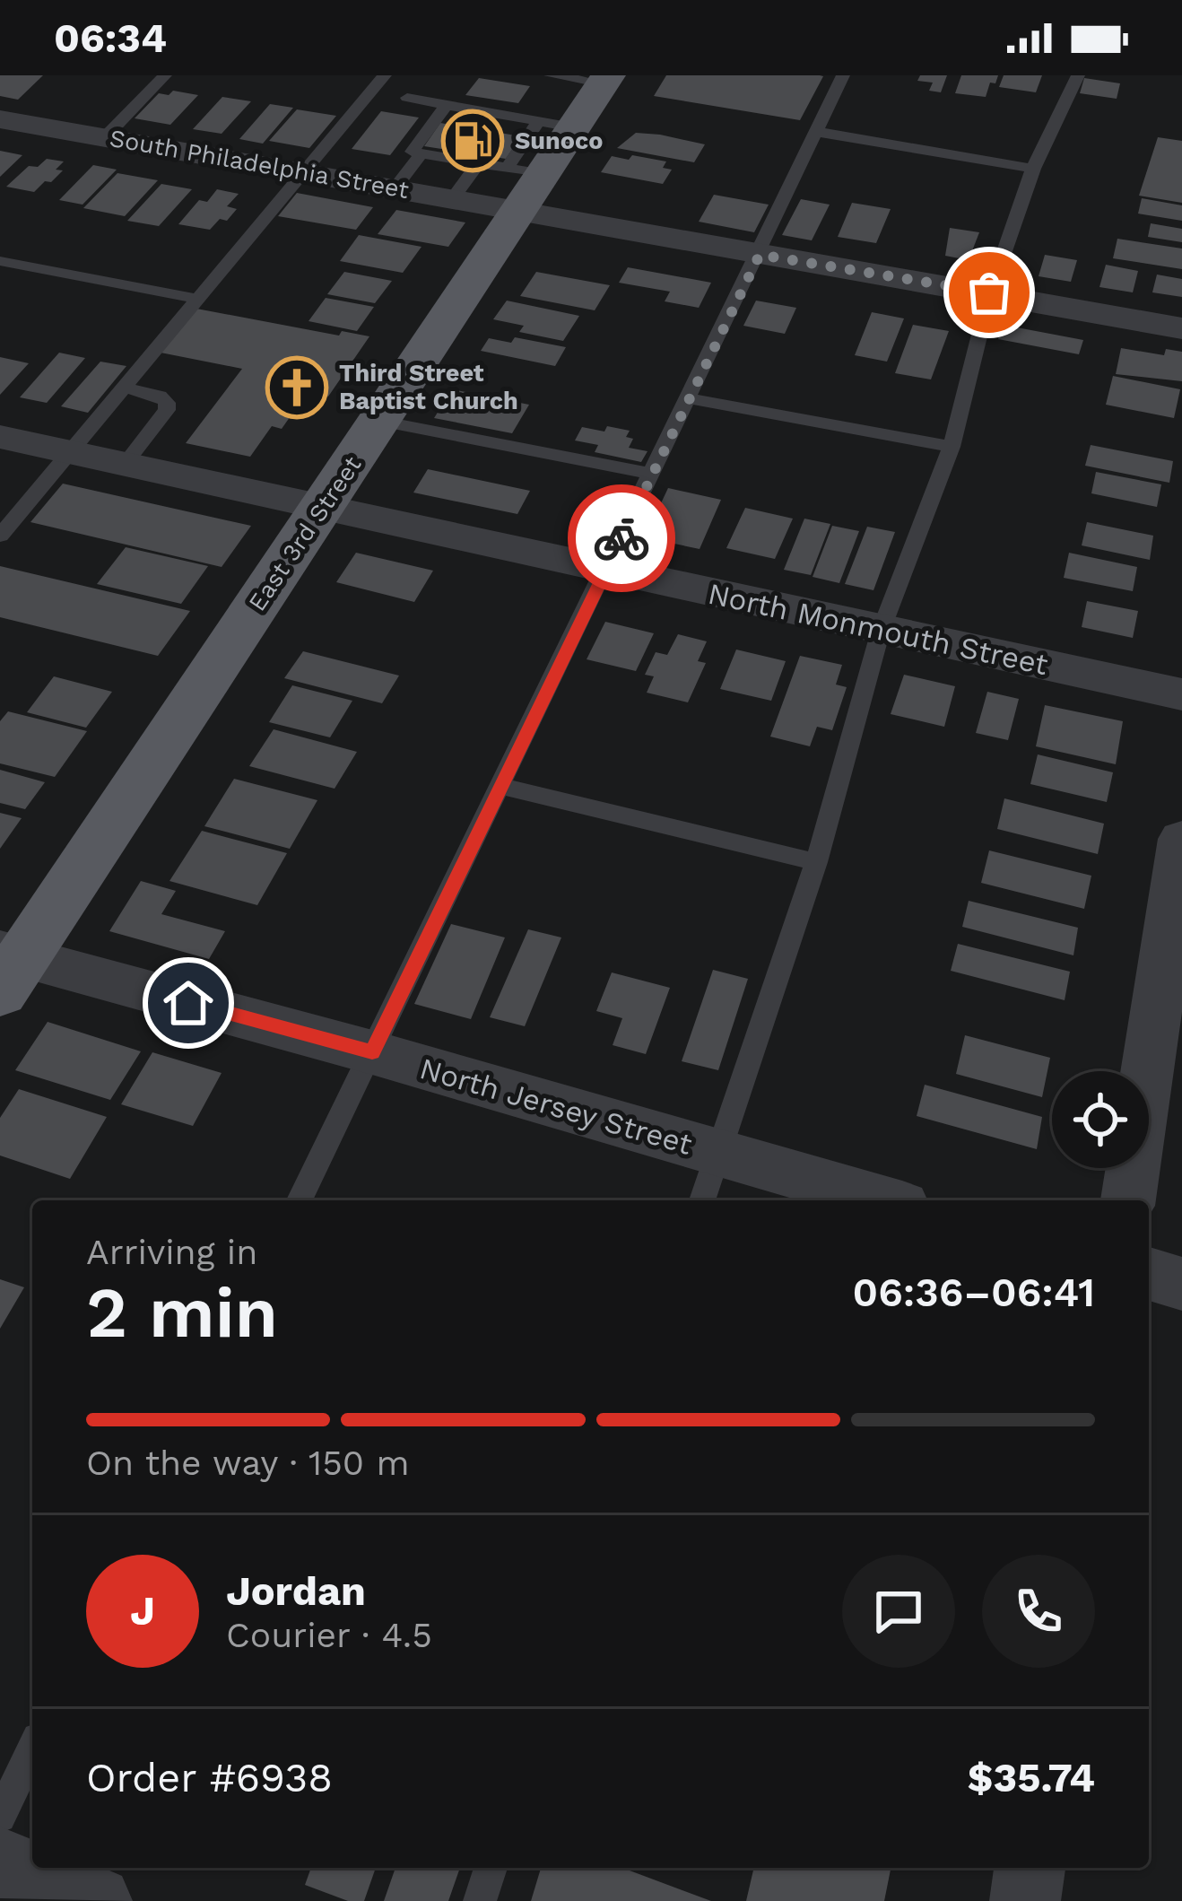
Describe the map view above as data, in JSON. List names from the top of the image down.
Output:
{
  "streets": {
    "main road": ["East 3rd Street"],
    "street": ["South Philadelphia Street", "North Monmouth Street", "North Jersey Street"]
  },
  "crossings": [
    ["South Philadelphia Street", "East 3rd Street"],
    ["East 3rd Street", "North Monmouth Street"],
    ["East 3rd Street", "North Jersey Street"]
  ],
  "places": {
    "fuel station": ["Sunoco"],
    "church": ["Third Street Baptist Church"]
  },
  "page": {
    "status": "06:34",
    "heading": ["2 min", "Arriving in", "06:36–06:41"],
    "panel": [
      "Jordan",
      "Courier · 4.5",
      "Order #6938",
      "$35.74"
    ],
    "bar": "On the way · 150 m",
    "round": "J"
  }
}
